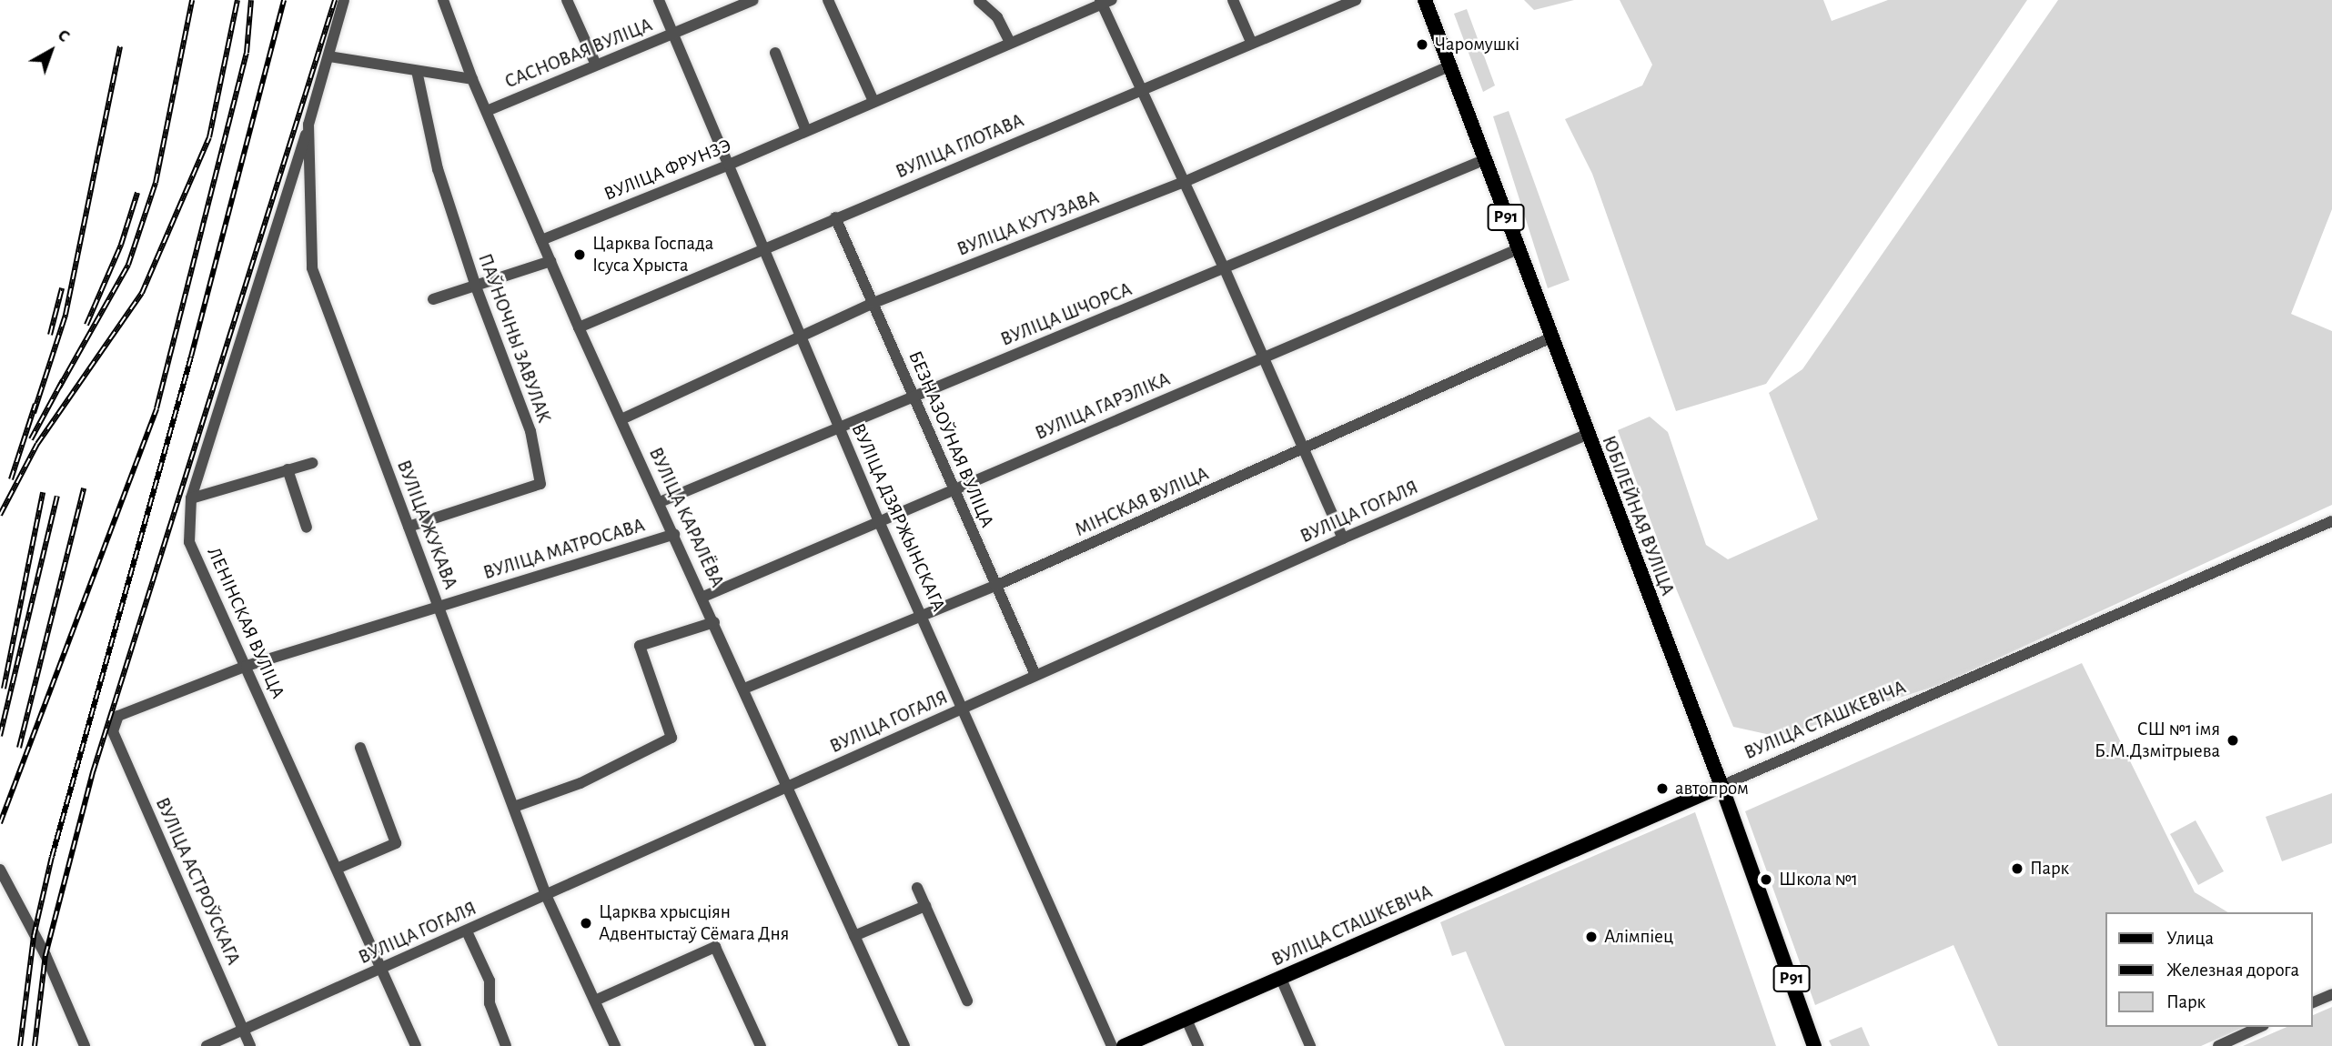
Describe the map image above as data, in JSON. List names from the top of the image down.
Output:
{
  "streets": {
    "main road": ["Р91", "ЮБІЛЕЙНАЯ ВУЛІЦА", "ВУЛІЦА СТАШКЕВІЧА"],
    "street": [
      "САСНОВАЯ ВУЛІЦА",
      "ВУЛІЦА ГЛОТАВА",
      "ВУЛІЦА ФРУНЗЭ",
      "ВУЛІЦА КУТУЗАВА",
      "ВУЛІЦА ШЧОРСА",
      "ПАЎНОЧНЫ ЗАВУЛАК",
      "ВУЛІЦА ГАРЭЛІКА",
      "БЕЗНАЗОЎНАЯ ВУЛІЦА",
      "МІНСКАЯ ВУЛІЦА",
      "ВУЛІЦА ГОГАЛЯ",
      "ВУЛІЦА КАРАЛЁВА",
      "ВУЛІЦА ДЗЯРЖЫНСКАГА",
      "ВУЛІЦА ЖУКАВА",
      "ВУЛІЦА МАТРОСАВА",
      "ЛЕНІНСКАЯ ВУЛІЦА",
      "ВУЛІЦА АСТРОЎСКАГА"
    ]
  },
  "crossings": [
    ["САСНОВАЯ ВУЛІЦА", "ВУЛІЦА КАРАЛЁВА"],
    ["САСНОВАЯ ВУЛІЦА", "ВУЛІЦА ДЗЯРЖЫНСКАГА"],
    ["ВУЛІЦА ГЛОТАВА", "БЕЗНАЗОЎНАЯ ВУЛІЦА"],
    ["ВУЛІЦА ГЛОТАВА", "ВУЛІЦА КАРАЛЁВА"],
    ["ВУЛІЦА ГЛОТАВА", "ВУЛІЦА ДЗЯРЖЫНСКАГА"],
    ["ВУЛІЦА ФРУНЗЭ", "ВУЛІЦА КАРАЛЁВА"],
    ["ВУЛІЦА ФРУНЗЭ", "ВУЛІЦА ДЗЯРЖЫНСКАГА"],
    ["ВУЛІЦА КУТУЗАВА", "БЕЗНАЗОЎНАЯ ВУЛІЦА"],
    ["ВУЛІЦА КУТУЗАВА", "ЮБІЛЕЙНАЯ ВУЛІЦА"],
    ["ВУЛІЦА КУТУЗАВА", "ВУЛІЦА КАРАЛЁВА"],
    ["ВУЛІЦА КУТУЗАВА", "ВУЛІЦА ДЗЯРЖЫНСКАГА"],
    ["ВУЛІЦА ШЧОРСА", "БЕЗНАЗОЎНАЯ ВУЛІЦА"],
    ["ВУЛІЦА ШЧОРСА", "ЮБІЛЕЙНАЯ ВУЛІЦА"],
    ["ВУЛІЦА ШЧОРСА", "ВУЛІЦА КАРАЛЁВА"],
    ["ВУЛІЦА ШЧОРСА", "ВУЛІЦА ДЗЯРЖЫНСКАГА"],
    ["ПАЎНОЧНЫ ЗАВУЛАК", "ВУЛІЦА ЖУКАВА"],
    ["ВУЛІЦА ГАРЭЛІКА", "БЕЗНАЗОЎНАЯ ВУЛІЦА"],
    ["ВУЛІЦА ГАРЭЛІКА", "ЮБІЛЕЙНАЯ ВУЛІЦА"],
    ["ВУЛІЦА ГАРЭЛІКА", "ВУЛІЦА КАРАЛЁВА"],
    ["ВУЛІЦА ГАРЭЛІКА", "ВУЛІЦА ДЗЯРЖЫНСКАГА"],
    ["БЕЗНАЗОЎНАЯ ВУЛІЦА", "МІНСКАЯ ВУЛІЦА"],
    ["БЕЗНАЗОЎНАЯ ВУЛІЦА", "ВУЛІЦА ГОГАЛЯ"],
    ["МІНСКАЯ ВУЛІЦА", "ЮБІЛЕЙНАЯ ВУЛІЦА"],
    ["МІНСКАЯ ВУЛІЦА", "ВУЛІЦА КАРАЛЁВА"],
    ["МІНСКАЯ ВУЛІЦА", "ВУЛІЦА ДЗЯРЖЫНСКАГА"],
    ["ВУЛІЦА ГОГАЛЯ", "ЮБІЛЕЙНАЯ ВУЛІЦА"],
    ["ВУЛІЦА ГОГАЛЯ", "ВУЛІЦА КАРАЛЁВА"],
    ["ВУЛІЦА ГОГАЛЯ", "ВУЛІЦА ДЗЯРЖЫНСКАГА"],
    ["ВУЛІЦА ГОГАЛЯ", "ВУЛІЦА ЖУКАВА"],
    ["ВУЛІЦА ГОГАЛЯ", "ЛЕНІНСКАЯ ВУЛІЦА"],
    ["ВУЛІЦА ГОГАЛЯ", "ВУЛІЦА АСТРОЎСКАГА"],
    ["ЮБІЛЕЙНАЯ ВУЛІЦА", "ВУЛІЦА СТАШКЕВІЧА"],
    ["ВУЛІЦА КАРАЛЁВА", "ВУЛІЦА МАТРОСАВА"],
    ["ВУЛІЦА ЖУКАВА", "ВУЛІЦА МАТРОСАВА"],
    ["ВУЛІЦА ЖУКАВА", "ЛЕНІНСКАЯ ВУЛІЦА"],
    ["ВУЛІЦА МАТРОСАВА", "ЛЕНІНСКАЯ ВУЛІЦА"],
    ["ВУЛІЦА МАТРОСАВА", "ВУЛІЦА АСТРОЎСКАГА"]
  ],
  "places": [
    "Чаромушкі",
    "Царква Госпада Ісуса Хрыста",
    "СШ №1 імя Б.М.Дзмітрыева",
    "автопром",
    "Парк",
    "Школа №1",
    "Царква хрысціян Адвентыстаў Сёмага Дня",
    "Алімпіец"
  ],
  "legend": ["Улица", "Железная дорога", "Парк"],
  "north": "top right"
}
